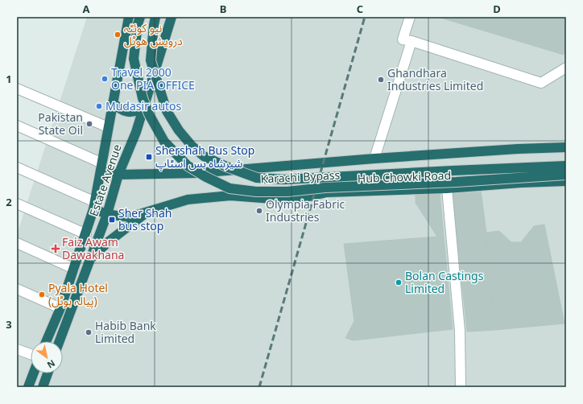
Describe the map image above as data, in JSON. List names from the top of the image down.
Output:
{
  "streets": {
    "highway": ["Karachi Bypass", "Hub Chowki Road", "Estate Avenue"]
  },
  "crossings": [
    ["Hub Chowki Road", "Estate Avenue"]
  ],
  "places": {
    "other": [
      "نیو کوئٹہ درویش ھوٹل",
      "Travel 2000 One PIA OFFICE",
      "Ghandhara Industries Limited",
      "Mudasir autos",
      "Pakistan State Oil",
      "Olympia Fabric Industries",
      "Bolan Castings Limited",
      "Pyala Hotel (پیالہ ہوٹل)",
      "Habib Bank Limited"
    ],
    "transit": ["Shershah Bus Stop شیرشاہ بس اسٹاپ", "Sher Shah bus stop"],
    "health": ["Faiz Awam Dawakhana"]
  },
  "north": "bottom right",
  "grid": {
    "columns": [
      "A",
      "B",
      "C",
      "D"
    ],
    "rows": ["1", "2", "3"]
  }
}
